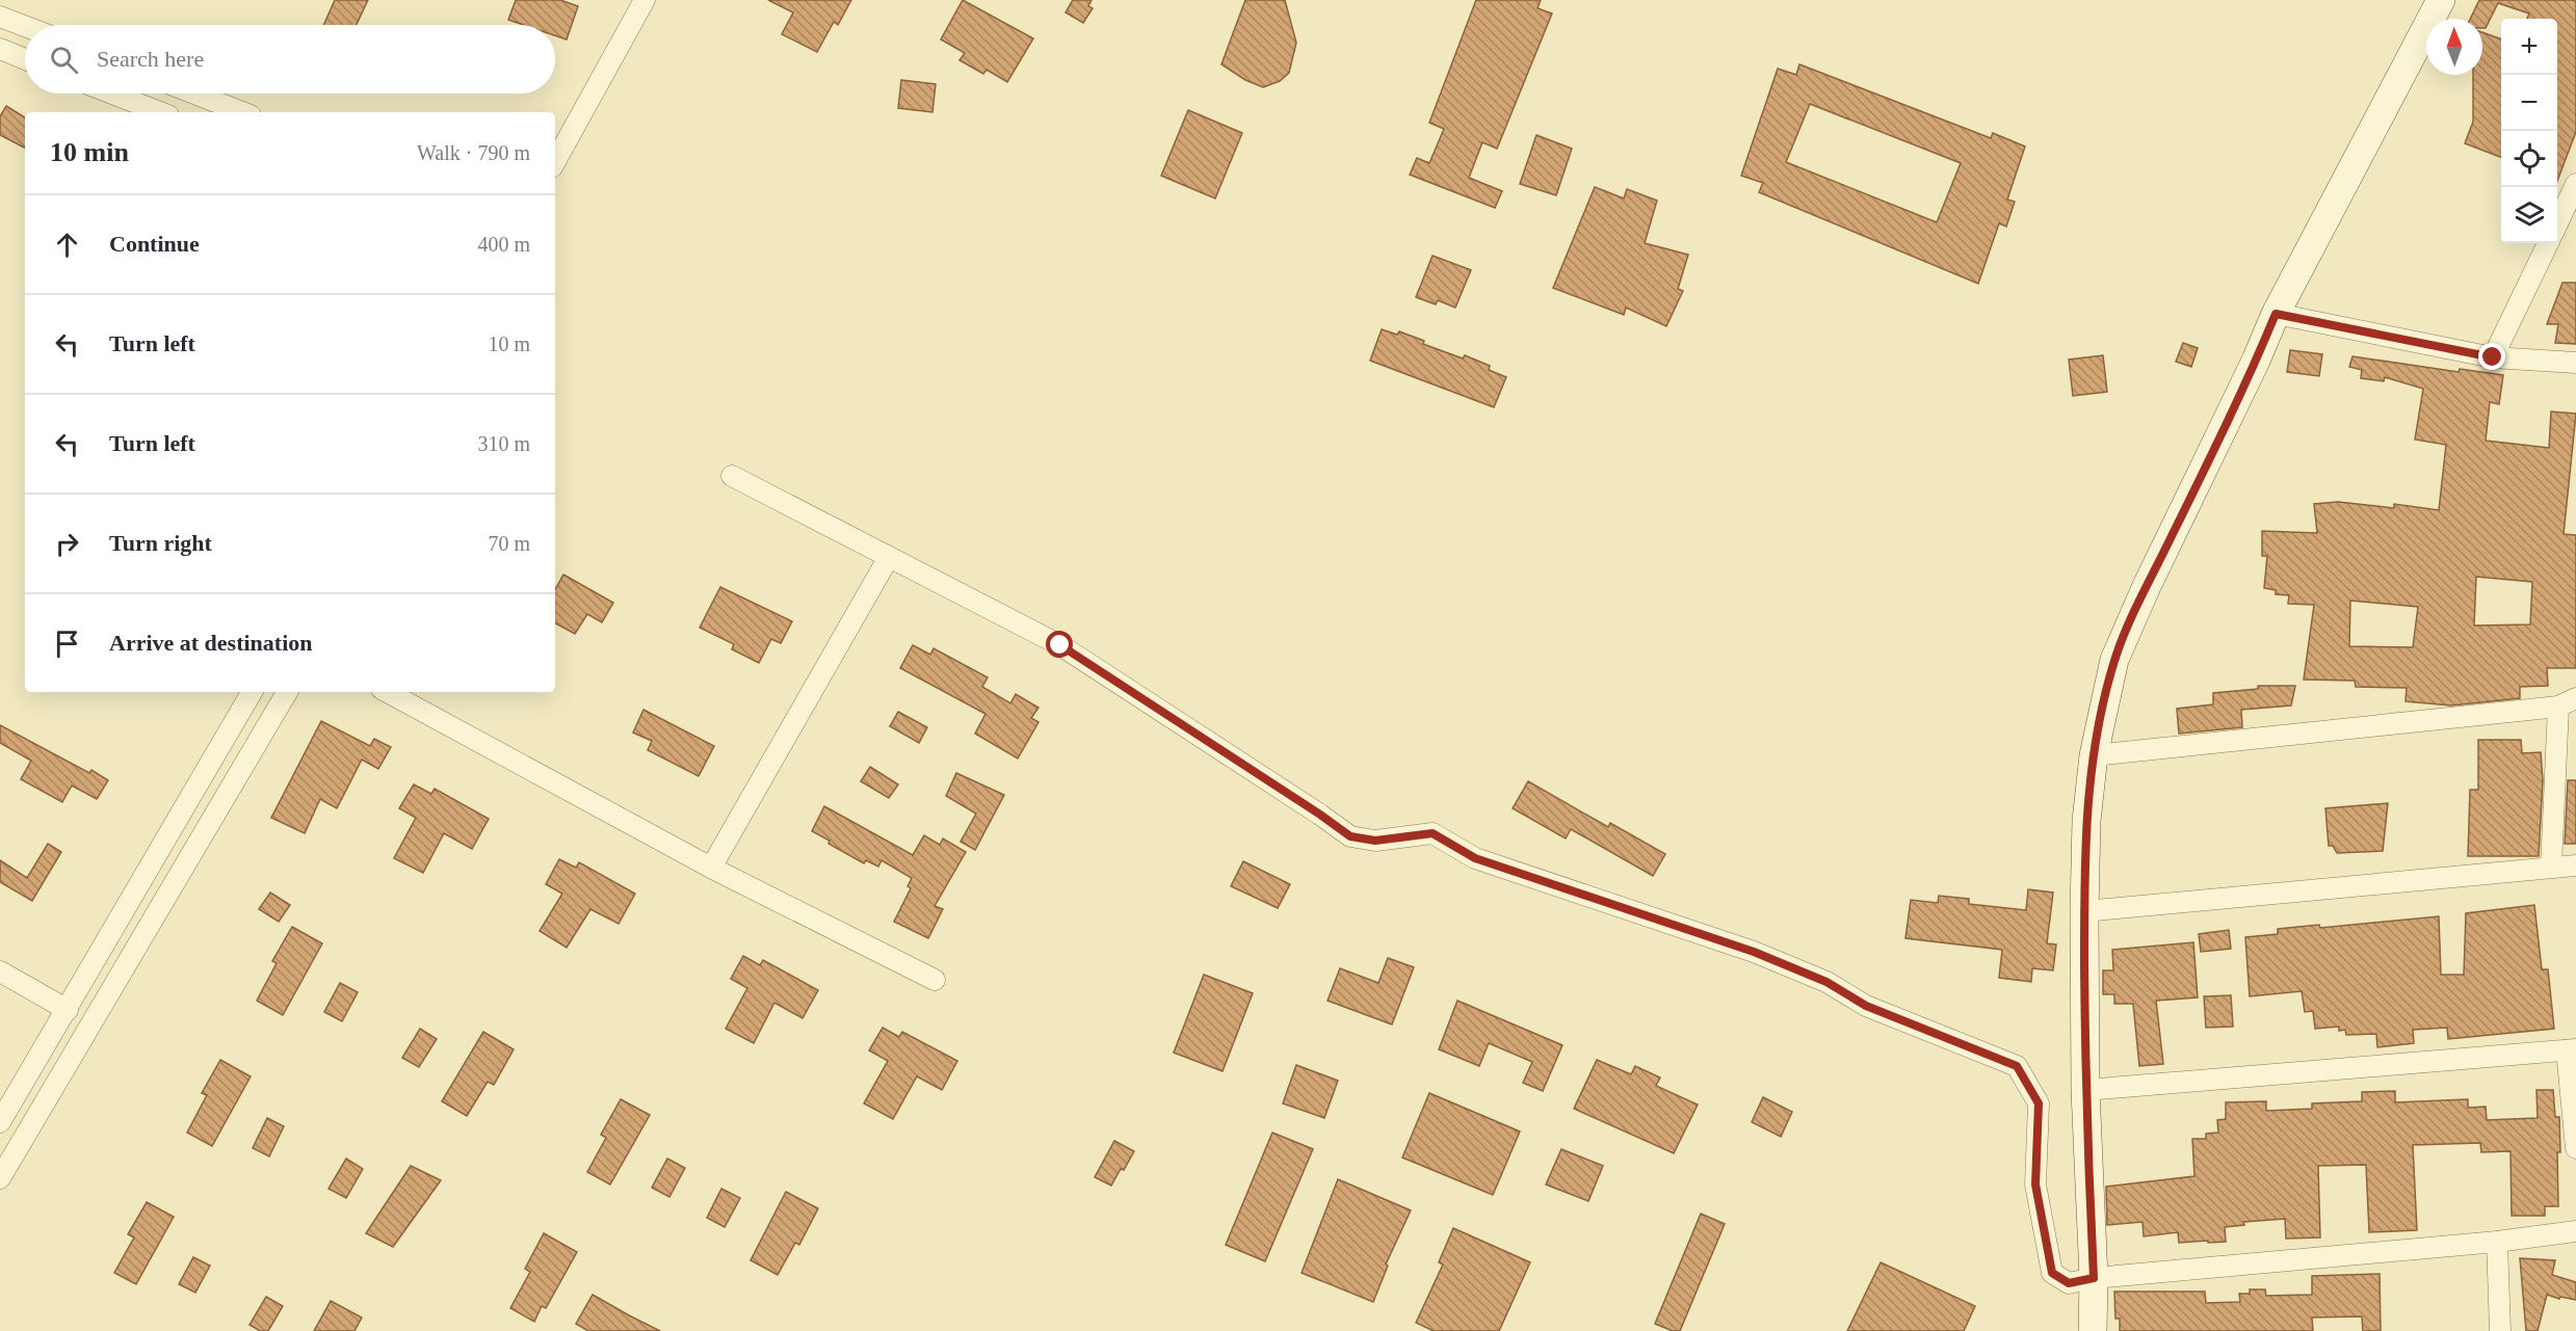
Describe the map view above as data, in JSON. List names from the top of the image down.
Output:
{
  "north": "top",
  "page": {
    "map_buttons": ["+", "−"],
    "search": "Search here",
    "heading": ["10 min", "Walk · 790 m"],
    "list": [
      ["Continue", "400 m"],
      ["Turn left", "10 m"],
      ["Turn left", "310 m"],
      ["Turn right", "70 m"],
      "Arrive at destination"
    ]
  }
}
